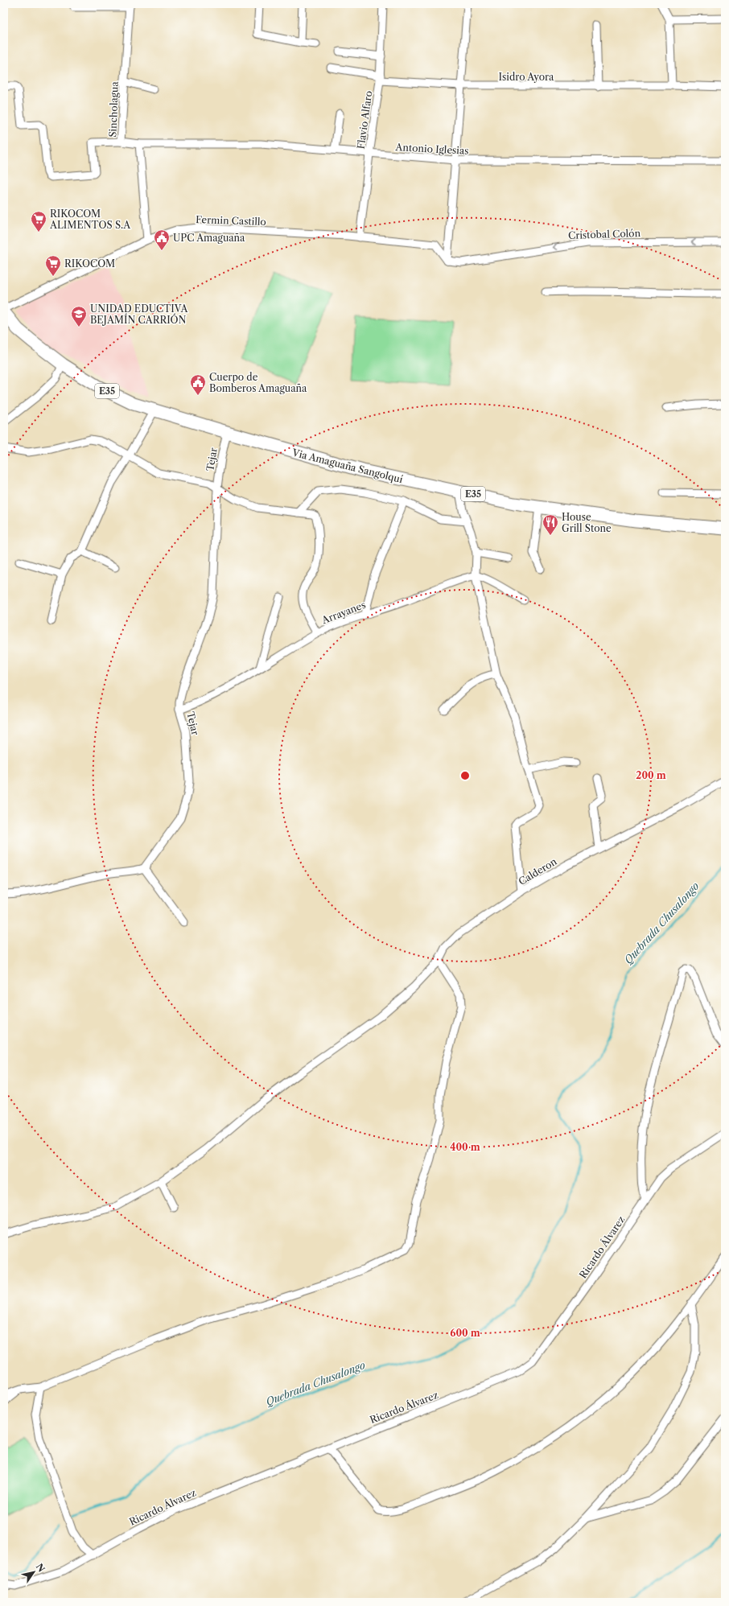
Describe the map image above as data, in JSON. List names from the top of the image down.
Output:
{
  "streets": {
    "highway": ["E35", "Via Amaguaña Sangolquí"],
    "street": [
      "Isidro Ayora",
      "Sincholagua",
      "Flavio Alfaro",
      "Antonio Iglesias",
      "Fermin Castillo",
      "Cristobal Colón",
      "Tejar",
      "Arrayanes",
      "Calderon",
      "Ricardo Álvarez"
    ]
  },
  "crossings": [
    ["Isidro Ayora", "Flavio Alfaro"],
    ["Sincholagua", "Antonio Iglesias"],
    ["Flavio Alfaro", "Antonio Iglesias"],
    ["Flavio Alfaro", "Fermin Castillo"],
    ["Tejar", "Via Amaguaña Sangolquí"],
    ["Tejar", "Arrayanes"]
  ],
  "water": ["Quebrada Chusalongo"],
  "places": {
    "supermarket": ["RIKOCOM ALIMENTOS S.A", "RIKOCOM"],
    "public building": ["UPC Amaguaña", "Cuerpo de Bomberos Amaguaña"],
    "school or university": ["UNIDAD EDUCTIVA BEJAMÍN CARRIÓN"],
    "restaurant": ["House Grill Stone"]
  },
  "north": "top right",
  "rings": ["200 m", "400 m", "600 m"]
}
